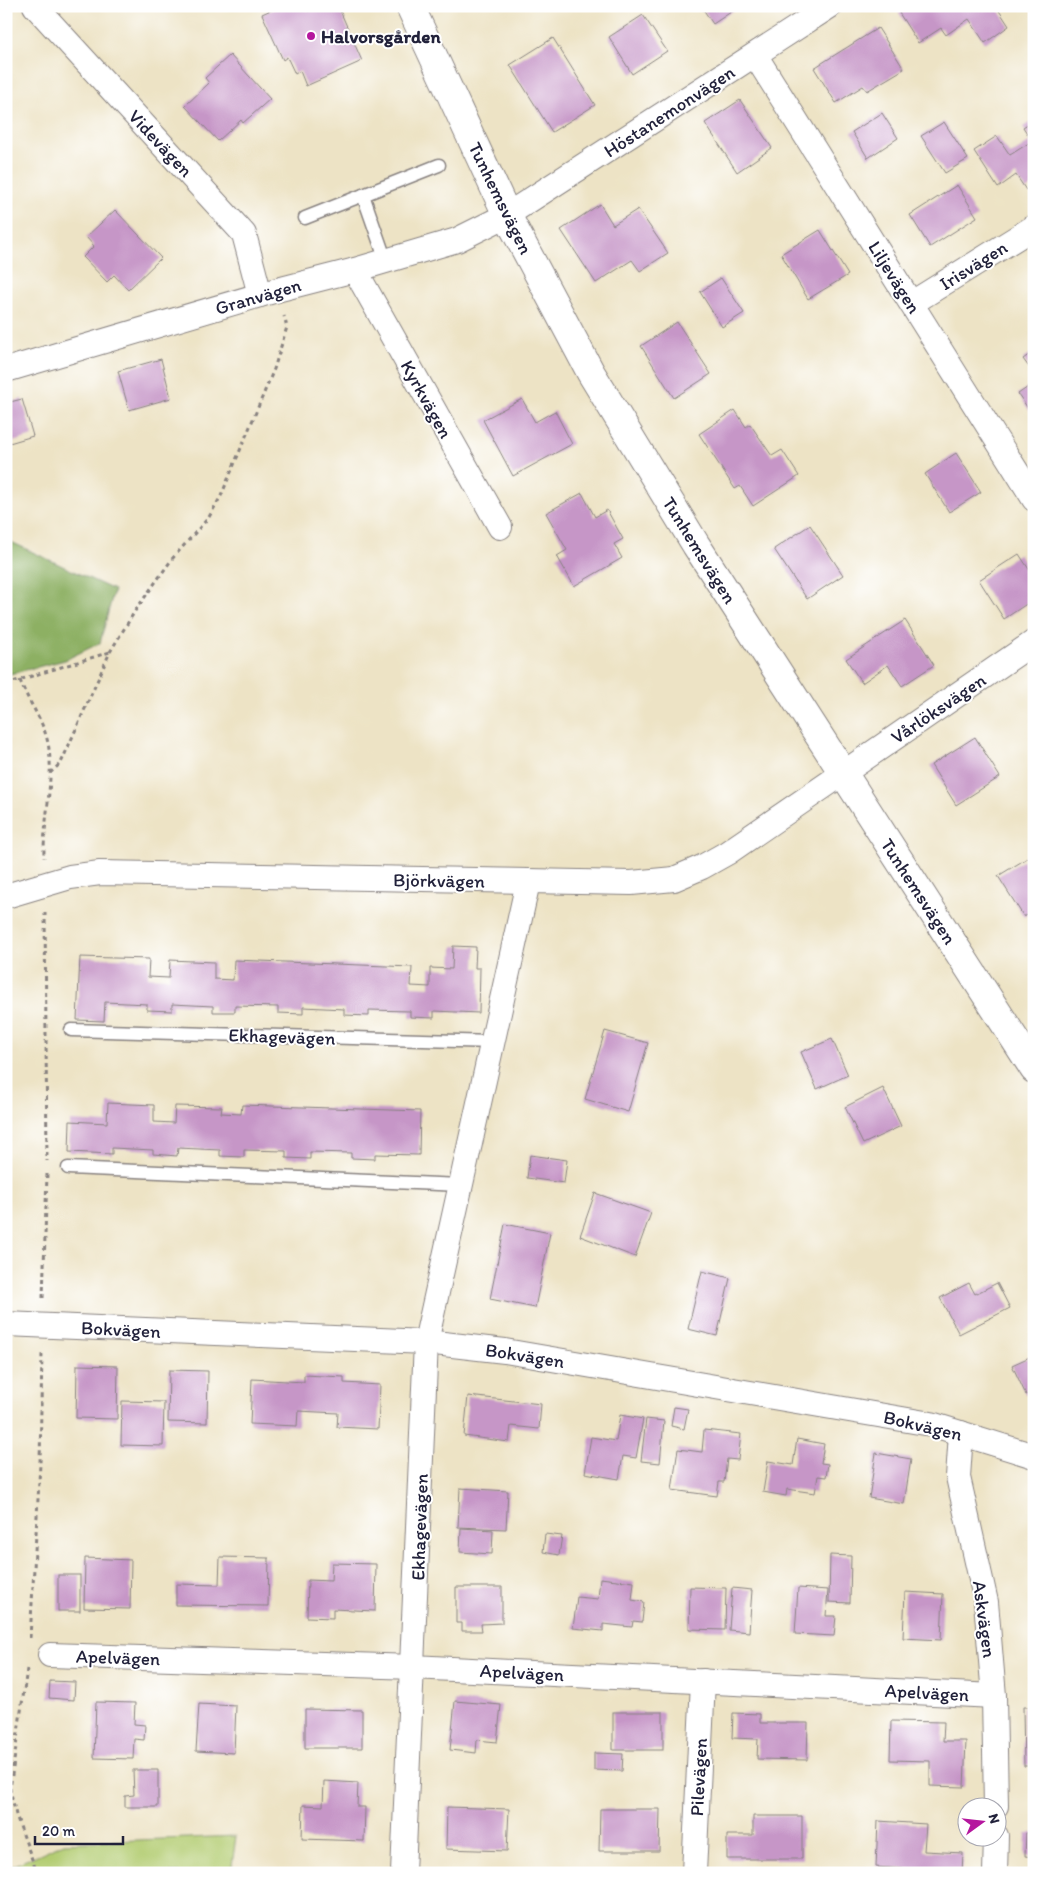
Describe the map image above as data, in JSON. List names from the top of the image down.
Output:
{
  "streets": {
    "street": [
      "Höstanemonvägen",
      "Videvägen",
      "Tunhemsvägen",
      "Irisvägen",
      "Liljevägen",
      "Granvägen",
      "Kyrkvägen",
      "Vårlöksvägen",
      "Björkvägen",
      "Ekhagevägen",
      "Bokvägen",
      "Askvägen",
      "Apelvägen",
      "Pilevägen"
    ]
  },
  "crossings": [
    ["Höstanemonvägen", "Tunhemsvägen"],
    ["Höstanemonvägen", "Liljevägen"],
    ["Höstanemonvägen", "Granvägen"],
    ["Videvägen", "Granvägen"],
    ["Tunhemsvägen", "Granvägen"],
    ["Tunhemsvägen", "Vårlöksvägen"],
    ["Tunhemsvägen", "Björkvägen"],
    ["Irisvägen", "Liljevägen"],
    ["Granvägen", "Kyrkvägen"],
    ["Vårlöksvägen", "Björkvägen"],
    ["Björkvägen", "Ekhagevägen"],
    ["Ekhagevägen", "Bokvägen"],
    ["Ekhagevägen", "Apelvägen"],
    ["Bokvägen", "Askvägen"],
    ["Askvägen", "Apelvägen"],
    ["Apelvägen", "Pilevägen"]
  ],
  "places": ["Halvorsgården"],
  "scale_bar": "20 m",
  "north": "right"
}
